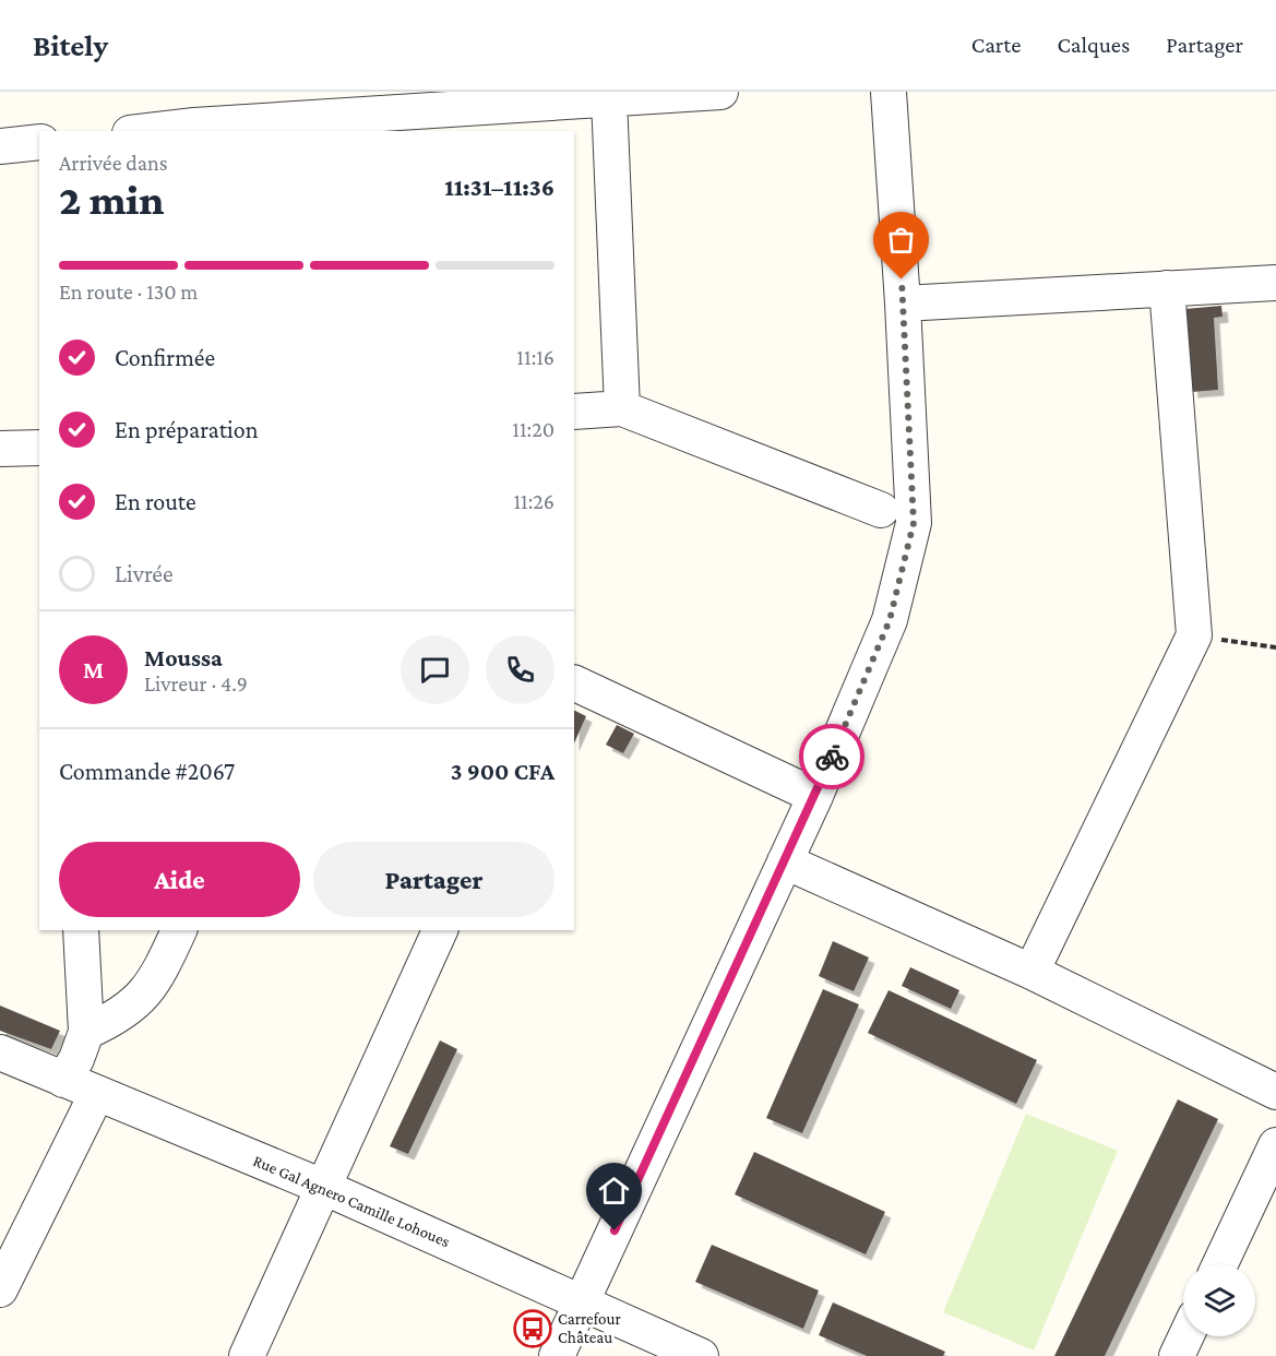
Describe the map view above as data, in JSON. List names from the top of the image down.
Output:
{
  "streets": {
    "street": ["Rue Gal Agnero Camille Lohoues"]
  },
  "places": {
    "bus stop": ["Carrefour Château"]
  },
  "page": {
    "header": "Bitely",
    "nav": ["Carte", "Calques", "Partager"],
    "heading": ["2 min", "Arrivée dans", "11:31–11:36"],
    "panel": [
      "Moussa",
      "Livreur · 4.9",
      "Commande #2067",
      "3 900 CFA"
    ],
    "bar": "En route · 130 m",
    "list": [
      ["Confirmée", "11:16"],
      ["En préparation", "11:20"],
      ["En route", "11:26"],
      "Livrée"
    ],
    "round": "M",
    "buttons": ["Aide", "Partager"]
  }
}
